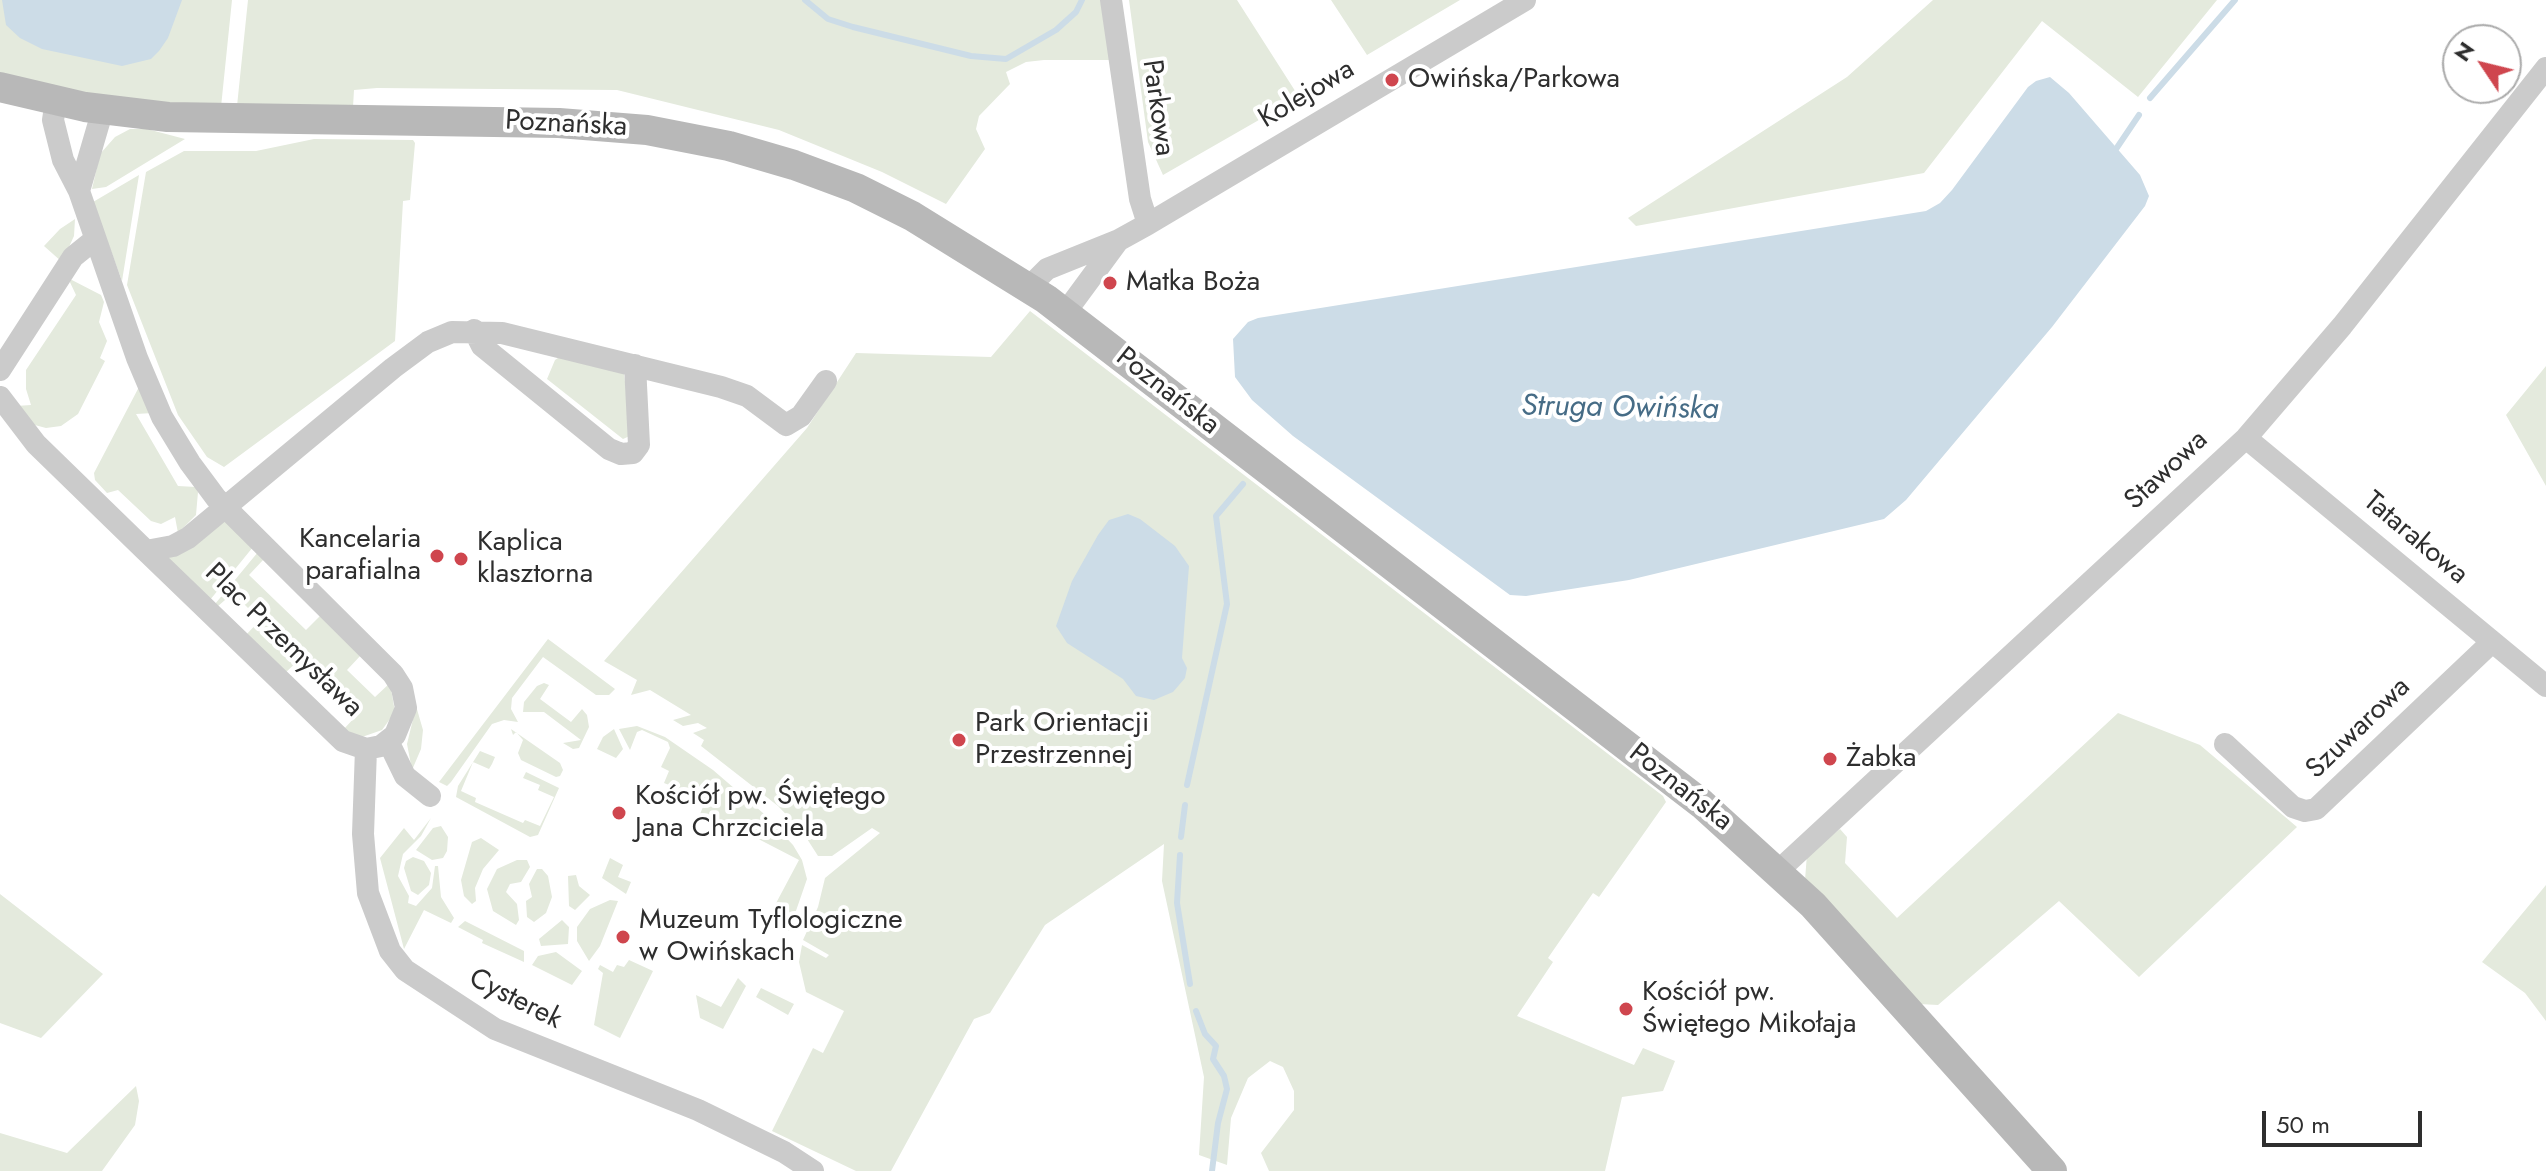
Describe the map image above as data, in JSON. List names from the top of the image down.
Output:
{
  "streets": {
    "main road": ["Poznańska"],
    "street": [
      "Kolejowa",
      "Parkowa",
      "Stawowa",
      "Tatarakowa",
      "Plac Przemysława",
      "Szuwarowa",
      "Cysterek"
    ]
  },
  "crossings": [
    ["Kolejowa", "Parkowa"],
    ["Kolejowa", "Poznańska"],
    ["Poznańska", "Stawowa"],
    ["Poznańska", "Plac Przemysława"],
    ["Stawowa", "Tatarakowa"],
    ["Tatarakowa", "Szuwarowa"],
    ["Plac Przemysława", "Cysterek"]
  ],
  "water": ["Struga Owińska"],
  "places": [
    "Owińska/Parkowa",
    "Matka Boża",
    "Kancelaria parafialna",
    "Kaplica klasztorna",
    "Park Orientacji Przestrzennej",
    "Żabka",
    "Kościół pw. Świętego Jana Chrzciciela",
    "Muzeum Tyflologiczne w Owińskach",
    "Kościół pw. Świętego Mikołaja"
  ],
  "scale_bar": "50 m",
  "north": "top left"
}
